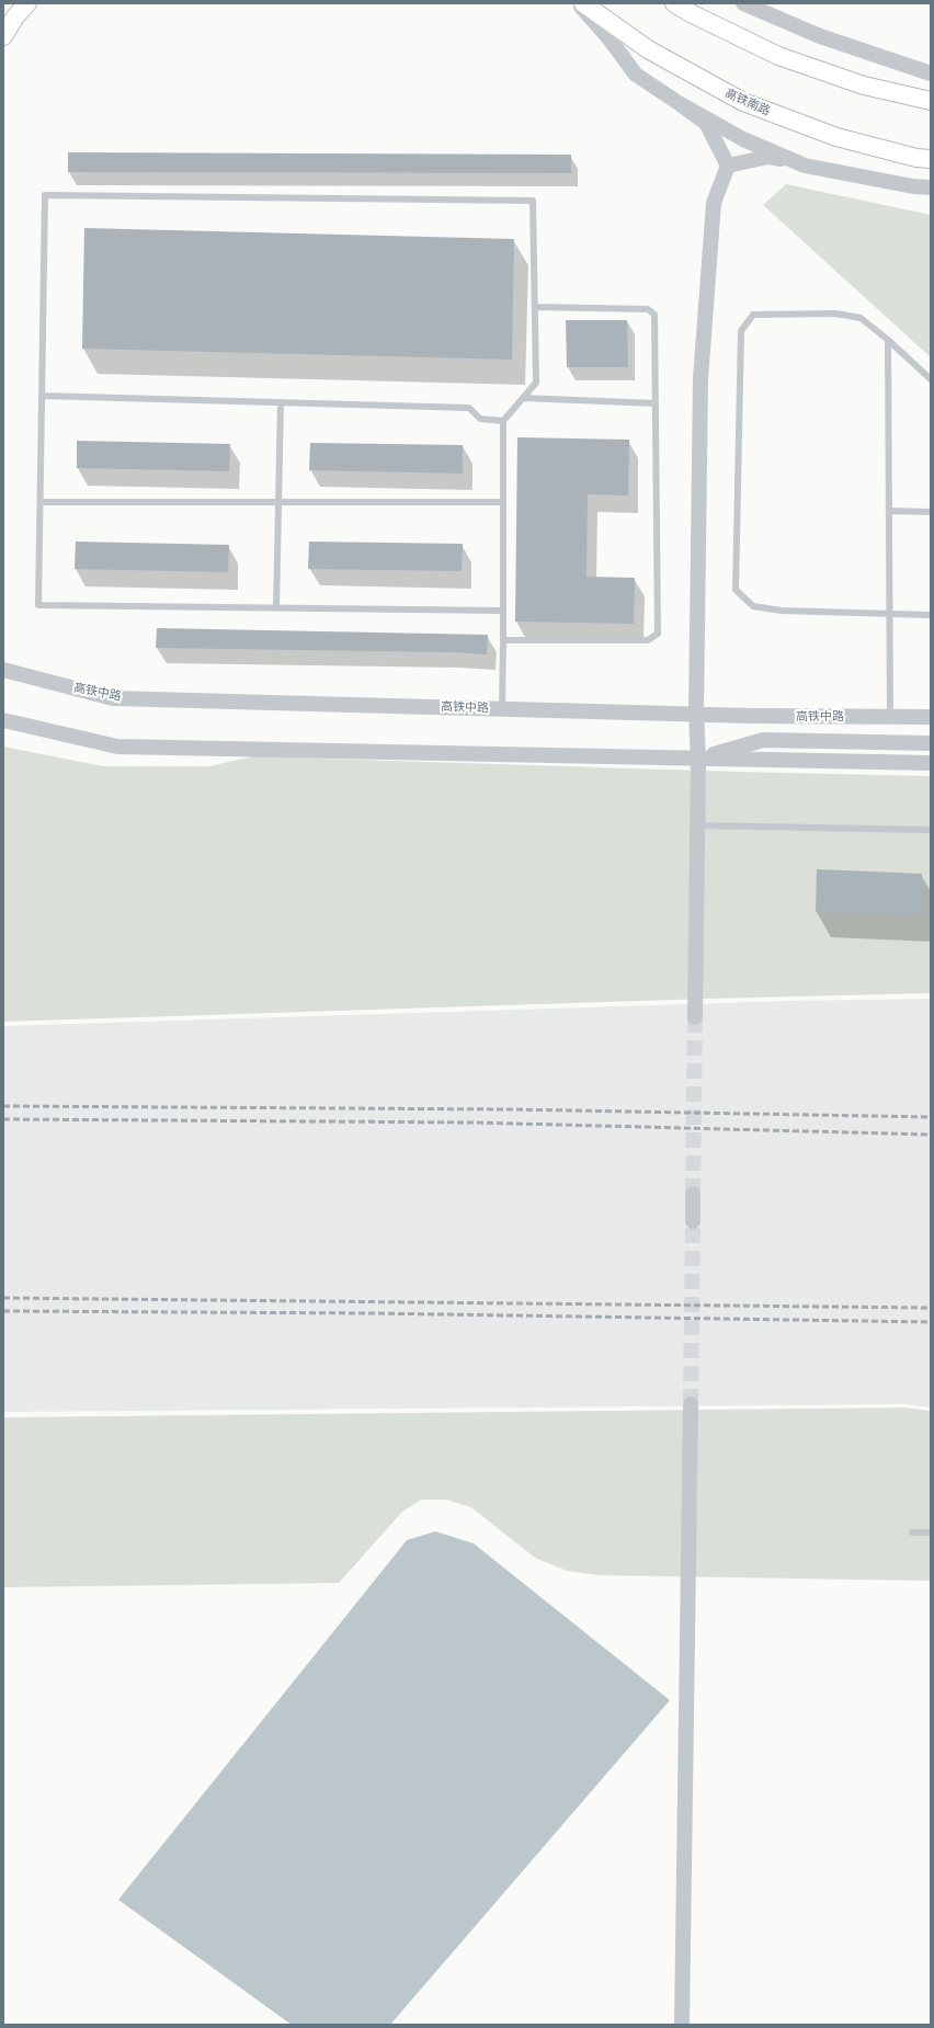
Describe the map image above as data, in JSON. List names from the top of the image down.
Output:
{
  "streets": {
    "main road": ["高铁南路"],
    "street": ["高铁中路"]
  }
}
